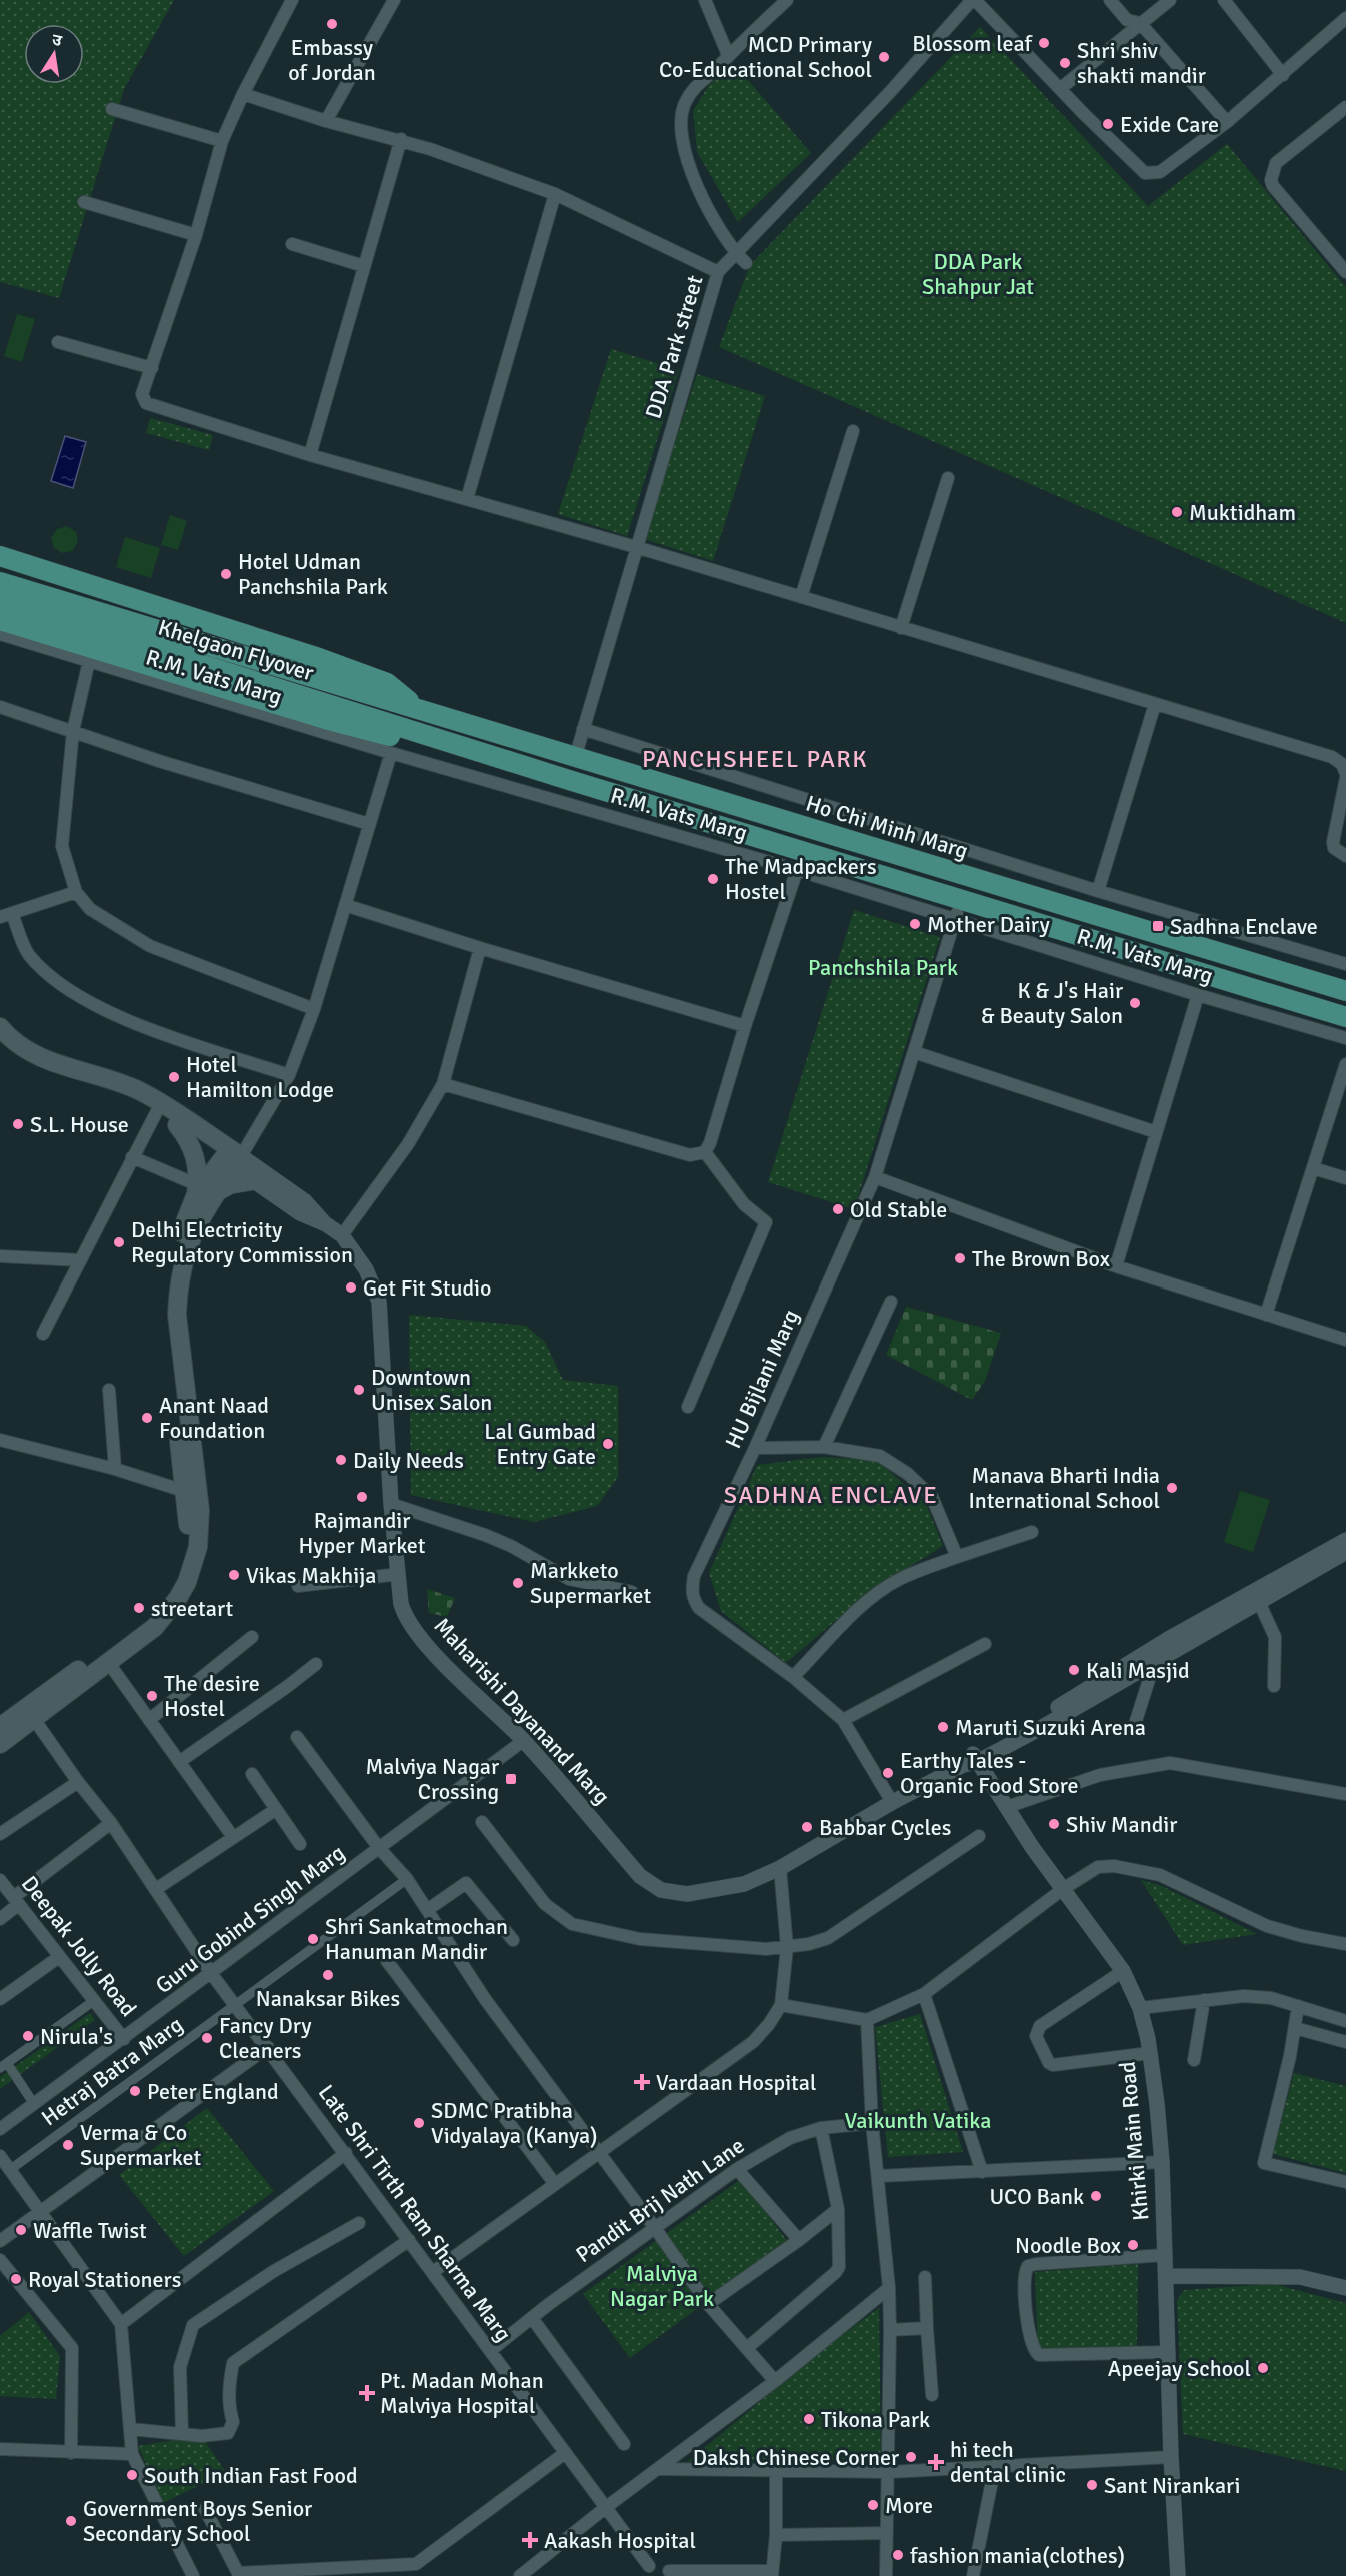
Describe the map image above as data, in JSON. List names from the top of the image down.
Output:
{
  "streets": {
    "main road": ["Khelgaon Flyover", "Ho Chi Minh Marg", "Maharishi Dayanand Marg"],
    "street": [
      "DDA Park street",
      "R.M. Vats Marg",
      "HU Bijlani Marg",
      "Guru Gobind Singh Marg",
      "Deepak Jolly Road",
      "Hetraj Batra Marg",
      "Khirki Main Road",
      "Pandit Brij Nath Lane",
      "Late Shri Tirth Ram Sharma Marg"
    ]
  },
  "crossings": [
    ["DDA Park street", "Ho Chi Minh Marg"],
    ["Khelgaon Flyover", "Ho Chi Minh Marg"],
    ["R.M. Vats Marg", "HU Bijlani Marg"],
    ["HU Bijlani Marg", "Maharishi Dayanand Marg"],
    ["Maharishi Dayanand Marg", "Guru Gobind Singh Marg"],
    ["Maharishi Dayanand Marg", "Khirki Main Road"],
    ["Guru Gobind Singh Marg", "Deepak Jolly Road"],
    ["Guru Gobind Singh Marg", "Late Shri Tirth Ram Sharma Marg"],
    ["Hetraj Batra Marg", "Late Shri Tirth Ram Sharma Marg"],
    ["Pandit Brij Nath Lane", "Late Shri Tirth Ram Sharma Marg"]
  ],
  "districts": ["PANCHSHEEL PARK", "SADHNA ENCLAVE"],
  "parks": [
    "DDA Park Shahpur Jat",
    "Panchshila Park",
    "Vaikunth Vatika",
    "Malviya Nagar Park"
  ],
  "places": {
    "other": [
      "Embassy of Jordan",
      "Blossom leaf",
      "MCD Primary Co-Educational School",
      "Shri shiv shakti mandir",
      "Exide Care",
      "Muktidham",
      "Hotel Udman Panchshila Park",
      "The Madpackers Hostel",
      "Mother Dairy",
      "K & J's Hair & Beauty Salon",
      "Hotel Hamilton Lodge",
      "S.L. House",
      "Old Stable",
      "Delhi Electricity Regulatory Commission",
      "The Brown Box",
      "Get Fit Studio",
      "Downtown Unisex Salon",
      "Anant Naad Foundation",
      "Lal Gumbad Entry Gate",
      "Daily Needs",
      "Manava Bharti India International School",
      "Rajmandir Hyper Market",
      "Vikas Makhija",
      "Markketo Supermarket",
      "streetart",
      "Kali Masjid",
      "The desire Hostel",
      "Maruti Suzuki Arena",
      "Earthy Tales - Organic Food Store",
      "Shiv Mandir",
      "Babbar Cycles",
      "Shri Sankatmochan Hanuman Mandir",
      "Nanaksar Bikes",
      "Nirula's",
      "Fancy Dry Cleaners",
      "Peter England",
      "SDMC Pratibha Vidyalaya (Kanya)",
      "Verma & Co Supermarket",
      "UCO Bank",
      "Waffle Twist",
      "Noodle Box",
      "Royal Stationers",
      "Apeejay School",
      "Tikona Park",
      "Daksh Chinese Corner",
      "South Indian Fast Food",
      "Sant Nirankari",
      "More",
      "Government Boys Senior Secondary School",
      "fashion mania(clothes)"
    ],
    "transit": ["Sadhna Enclave", "Malviya Nagar Crossing"],
    "health": [
      "Vardaan Hospital",
      "Pt. Madan Mohan Malviya Hospital",
      "hi tech dental clinic",
      "Aakash Hospital"
    ]
  },
  "north": "top"
}
